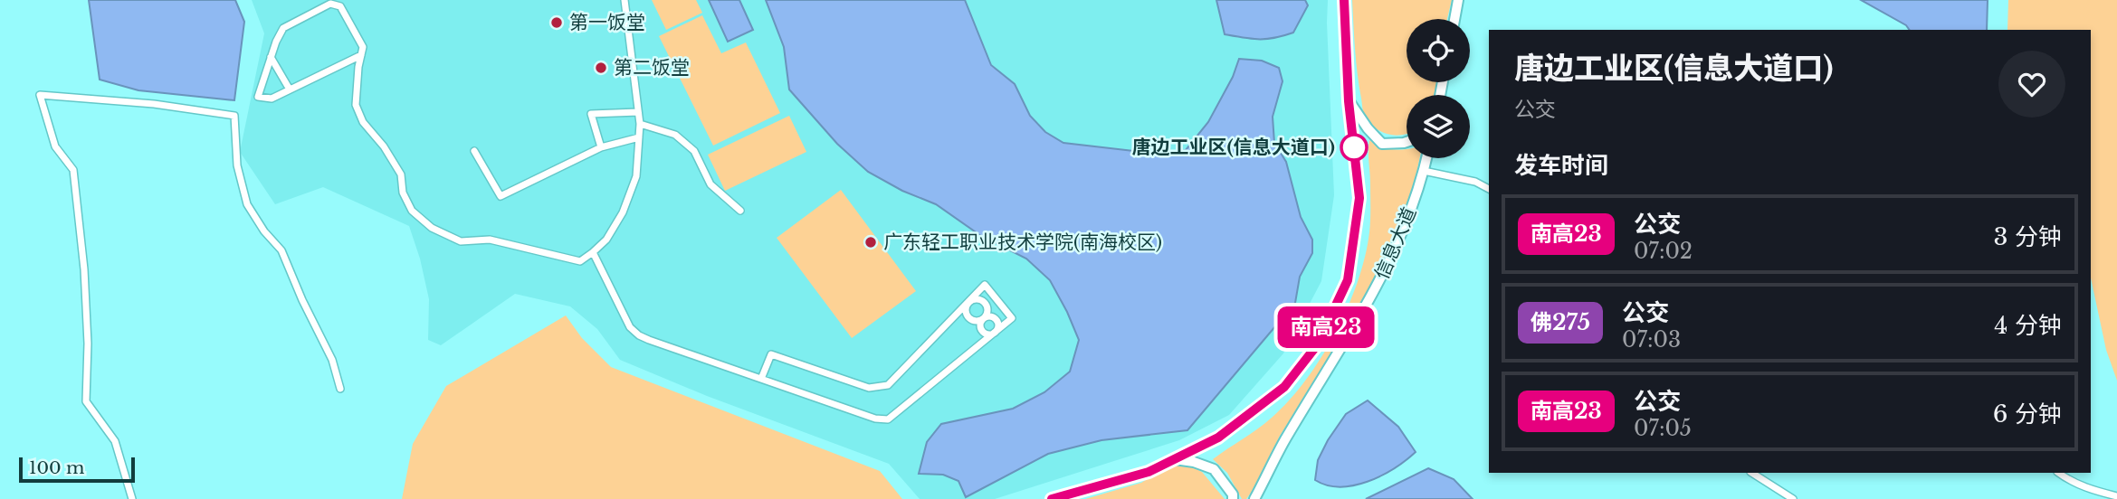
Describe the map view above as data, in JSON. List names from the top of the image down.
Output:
{
  "streets": {
    "main road": ["信息大道"]
  },
  "places": [
    "第一饭堂",
    "第二饭堂",
    "唐边工业区(信息大道口)",
    "广东轻工职业技术学院(南海校区)"
  ],
  "lines": ["bus line 南高23"],
  "scale_bar": "100 m",
  "page": {
    "on_map": "南高23",
    "heading": [
      ["唐边工业区(信息大道口)", "公交"],
      "发车时间"
    ],
    "list": [
      {
        "mark": "南高23",
        "name": "公交",
        "note": "07:02",
        "value": "3 分钟"
      },
      {
        "mark": "佛275",
        "name": "公交",
        "note": "07:03",
        "value": "4 分钟"
      },
      {
        "mark": "南高23",
        "name": "公交",
        "note": "07:05",
        "value": "6 分钟"
      }
    ],
    "scale": "100 m"
  }
}
